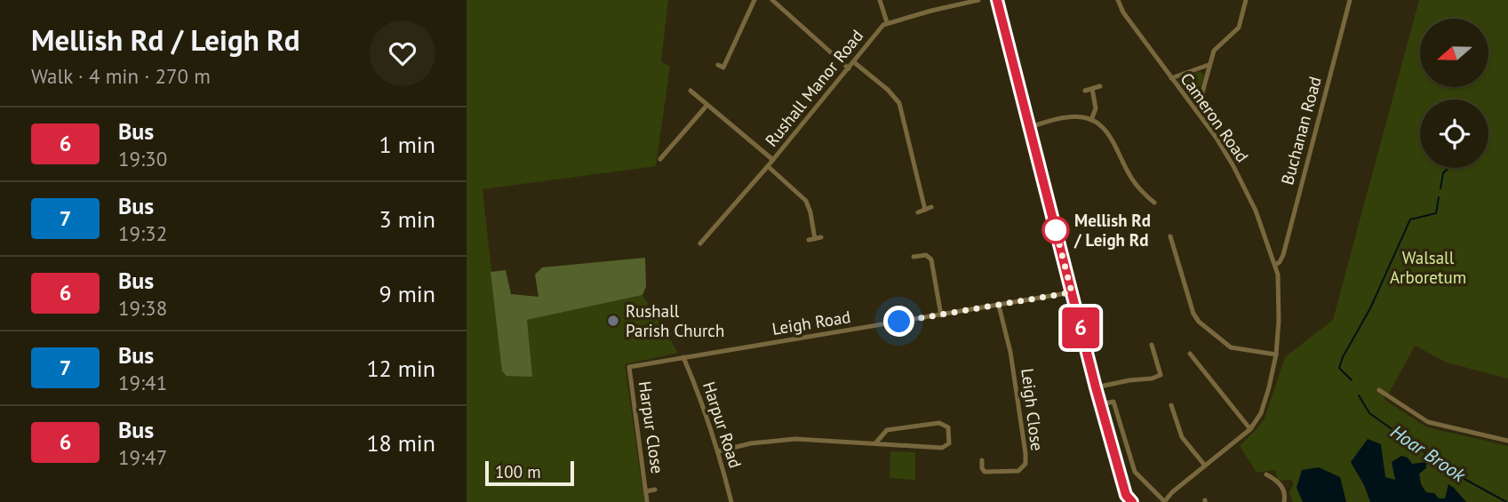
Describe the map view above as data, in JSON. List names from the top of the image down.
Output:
{
  "streets": {
    "street": [
      "Rushall Manor Road",
      "Cameron Road",
      "Buchanan Road",
      "Leigh Road",
      "Leigh Close",
      "Harpur Road",
      "Harpur Close"
    ]
  },
  "crossings": [
    ["Cameron Road", "Buchanan Road"],
    ["Leigh Road", "Leigh Close"],
    ["Leigh Road", "Harpur Road"],
    ["Leigh Road", "Harpur Close"]
  ],
  "water": ["Hoar Brook"],
  "parks": ["Walsall Arboretum"],
  "places": ["Mellish Rd / Leigh Rd", "Rushall Parish Church"],
  "lines": ["bus line 6"],
  "scale_bar": "100 m",
  "north": "left",
  "page": {
    "heading": ["Mellish Rd / Leigh Rd", "Walk · 4 min · 270 m"],
    "on_map": "6",
    "list": [
      {
        "mark": "6",
        "name": "Bus",
        "note": "19:30",
        "value": "1 min"
      },
      {
        "mark": "7",
        "name": "Bus",
        "note": "19:32",
        "value": "3 min"
      },
      {
        "mark": "6",
        "name": "Bus",
        "note": "19:38",
        "value": "9 min"
      },
      {
        "mark": "7",
        "name": "Bus",
        "note": "19:41",
        "value": "12 min"
      },
      {
        "mark": "6",
        "name": "Bus",
        "note": "19:47",
        "value": "18 min"
      }
    ],
    "scale": "100 m"
  }
}
